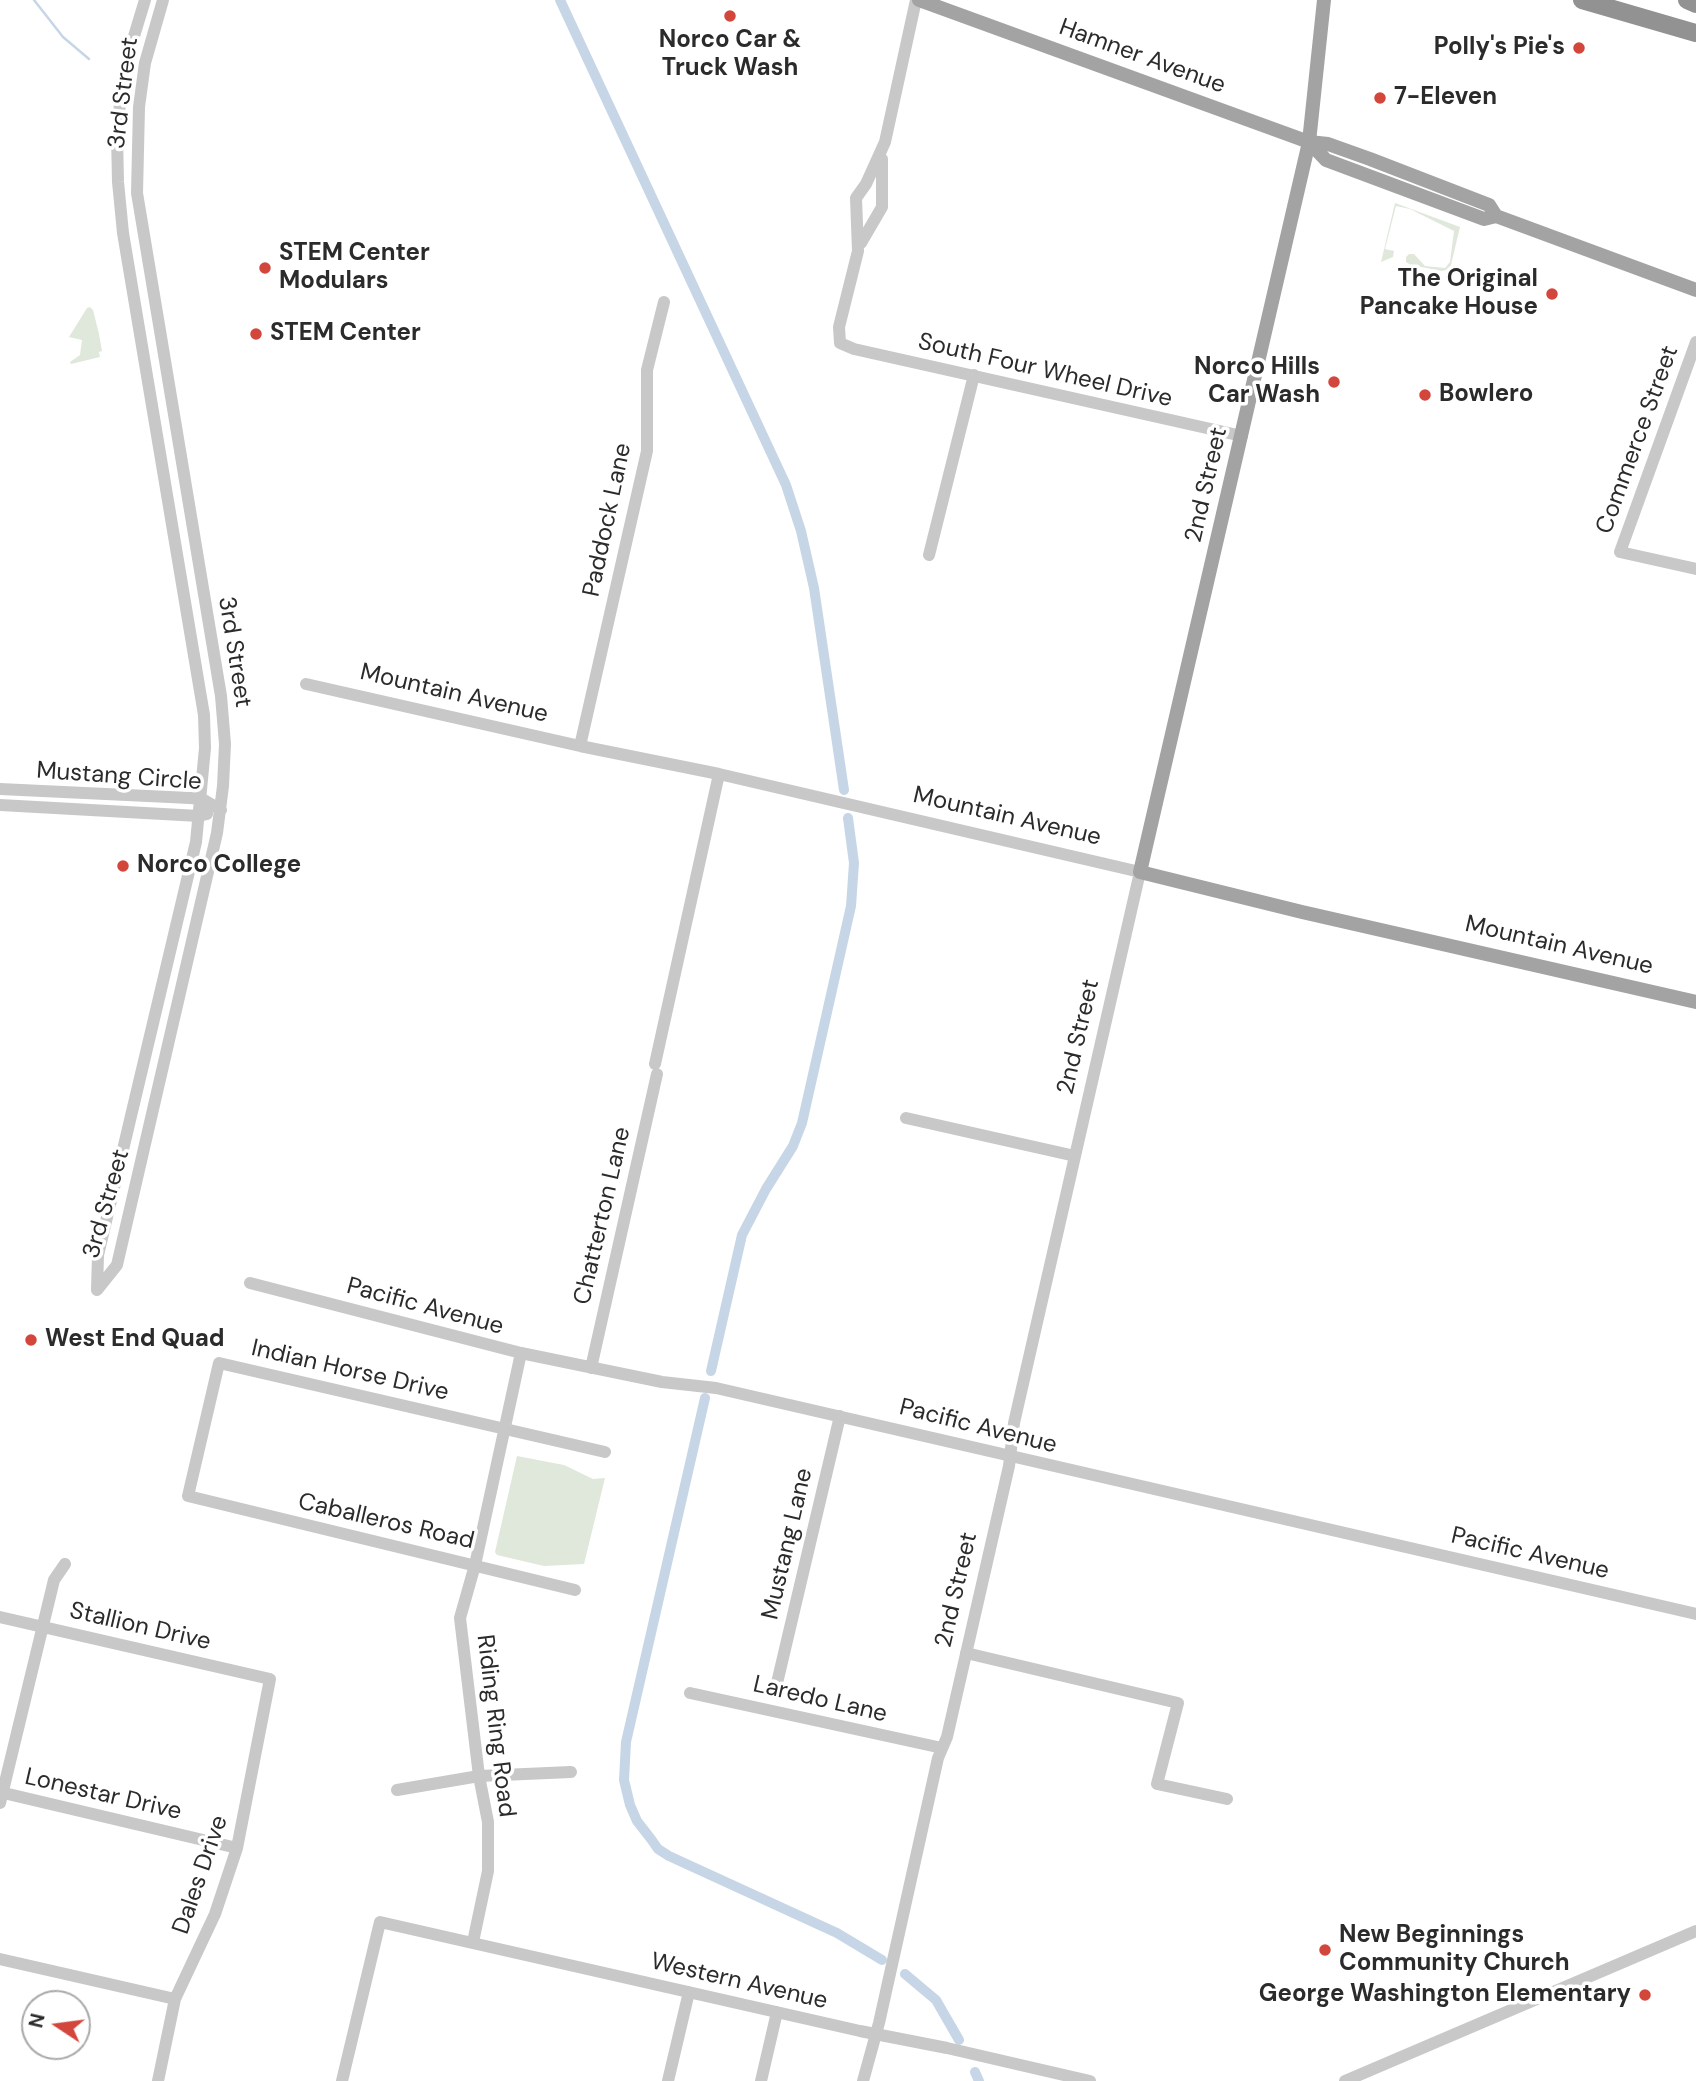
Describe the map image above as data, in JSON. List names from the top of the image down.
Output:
{
  "streets": {
    "main road": ["Hamner Avenue", "2nd Street", "Mountain Avenue"],
    "street": [
      "3rd Street",
      "South Four Wheel Drive",
      "Commerce Street",
      "Paddock Lane",
      "Mustang Circle",
      "Chatterton Lane",
      "Pacific Avenue",
      "Indian Horse Drive",
      "Caballeros Road",
      "Mustang Lane",
      "Stallion Drive",
      "Laredo Lane",
      "Riding Ring Road",
      "Lonestar Drive",
      "Dales Drive",
      "Western Avenue"
    ]
  },
  "crossings": [
    ["Hamner Avenue", "2nd Street"],
    ["3rd Street", "Mustang Circle"],
    ["South Four Wheel Drive", "2nd Street"],
    ["2nd Street", "Mountain Avenue"],
    ["2nd Street", "Pacific Avenue"],
    ["2nd Street", "Laredo Lane"],
    ["2nd Street", "Western Avenue"],
    ["Paddock Lane", "Mountain Avenue"],
    ["Mountain Avenue", "Chatterton Lane"],
    ["Chatterton Lane", "Pacific Avenue"],
    ["Pacific Avenue", "Mustang Lane"],
    ["Pacific Avenue", "Riding Ring Road"],
    ["Indian Horse Drive", "Caballeros Road"],
    ["Indian Horse Drive", "Riding Ring Road"],
    ["Caballeros Road", "Riding Ring Road"],
    ["Stallion Drive", "Dales Drive"],
    ["Riding Ring Road", "Western Avenue"],
    ["Lonestar Drive", "Dales Drive"]
  ],
  "places": [
    "Norco Car & Truck Wash",
    "Polly's Pie's",
    "7-Eleven",
    "STEM Center Modulars",
    "The Original Pancake House",
    "STEM Center",
    "Norco Hills Car Wash",
    "Bowlero",
    "Norco College",
    "West End Quad",
    "New Beginnings Community Church",
    "George Washington Elementary"
  ],
  "north": "left"
}
